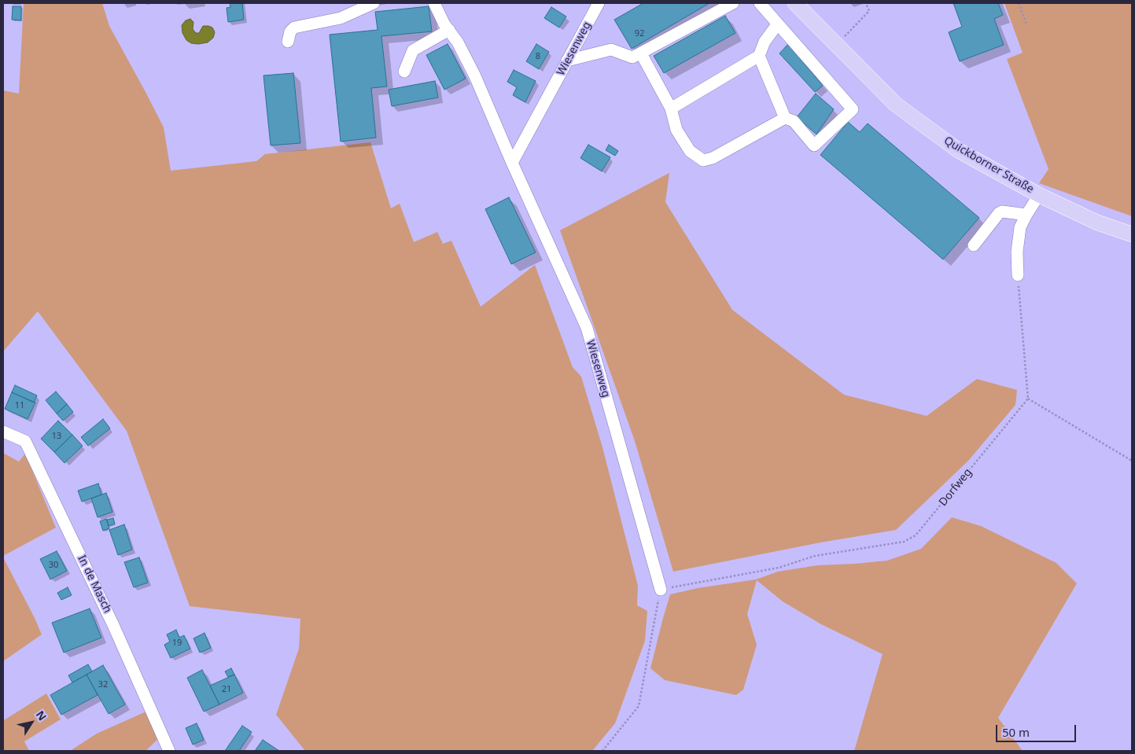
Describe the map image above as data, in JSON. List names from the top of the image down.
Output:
{
  "streets": {
    "main road": ["Quickborner Straße"],
    "street": ["Wiesenweg", "In de Masch"],
    "path": ["Dorfweg"]
  },
  "crossings": [
    ["Wiesenweg", "Dorfweg"]
  ],
  "house_numbers": [
    "92",
    "8",
    "11",
    "13",
    "30",
    "19",
    "32",
    "21"
  ],
  "scale_bar": "50 m",
  "north": "top right"
}
